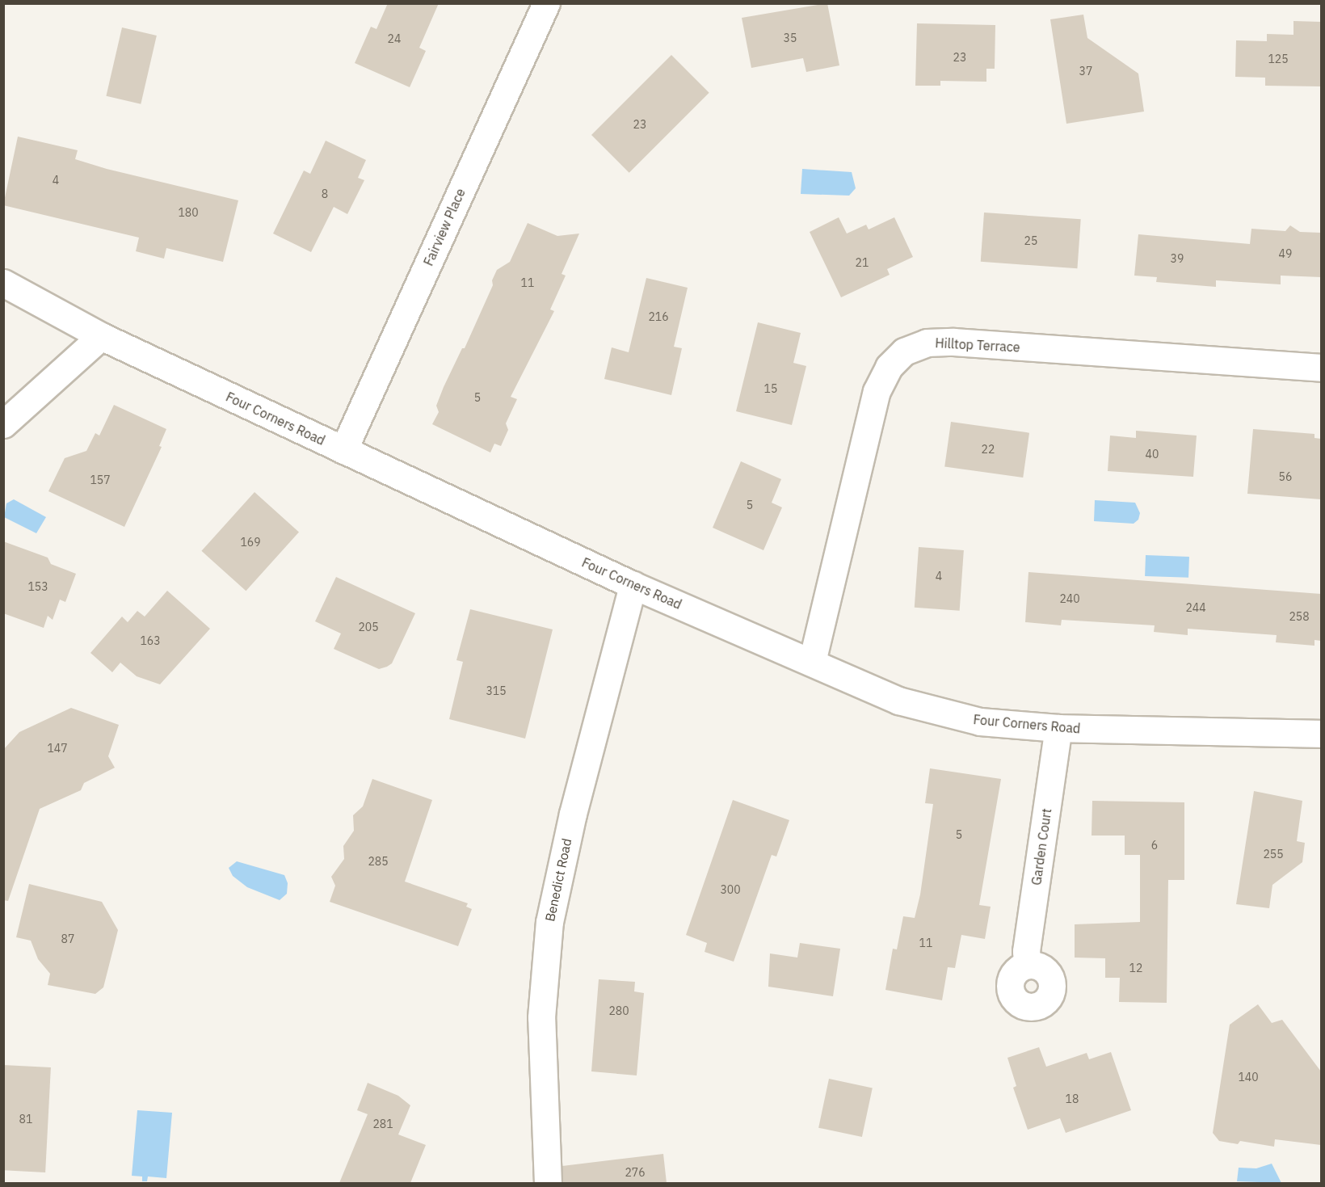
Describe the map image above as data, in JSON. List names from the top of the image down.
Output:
{
  "streets": {
    "street": [
      "Fairview Place",
      "Hilltop Terrace",
      "Four Corners Road",
      "Garden Court",
      "Benedict Road"
    ]
  },
  "crossings": [
    ["Fairview Place", "Four Corners Road"],
    ["Hilltop Terrace", "Four Corners Road"],
    ["Four Corners Road", "Garden Court"],
    ["Four Corners Road", "Benedict Road"]
  ],
  "house_numbers": [
    "35",
    "24",
    "23",
    "125",
    "37",
    "23",
    "4",
    "8",
    "180",
    "25",
    "49",
    "39",
    "21",
    "11",
    "216",
    "15",
    "5",
    "22",
    "40",
    "56",
    "157",
    "5",
    "169",
    "4",
    "153",
    "240",
    "244",
    "258",
    "205",
    "163",
    "315",
    "147",
    "5",
    "6",
    "255",
    "285",
    "300",
    "87",
    "11",
    "12",
    "280",
    "140",
    "18",
    "81",
    "281",
    "276"
  ]
}
